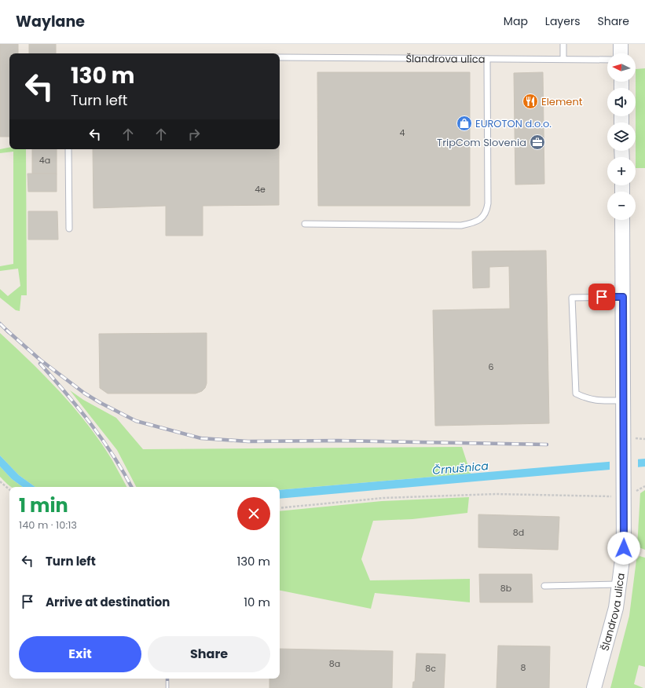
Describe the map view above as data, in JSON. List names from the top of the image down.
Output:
{
  "streets": {
    "street": ["Šlandrova ulica"]
  },
  "water": ["Črnušnica"],
  "places": {
    "restaurant": ["Element"],
    "shop": ["EUROTON d.o.o."],
    "office": ["TripCom Slovenia"]
  },
  "house_numbers": [
    "4",
    "4a",
    "4e",
    "6",
    "8d",
    "8b",
    "8a",
    "8",
    "8c"
  ],
  "north": "left",
  "page": {
    "header": "Waylane",
    "nav": ["Map", "Layers", "Share"],
    "map_buttons": ["+", "−"],
    "turn": ["130 m", "Turn left"],
    "heading": ["1 min", "140 m · 10:13"],
    "list": [
      {
        "name": "Turn left",
        "value": "130 m"
      },
      {
        "name": "Arrive at destination",
        "value": "10 m"
      }
    ],
    "buttons": ["Exit", "Share"]
  }
}
